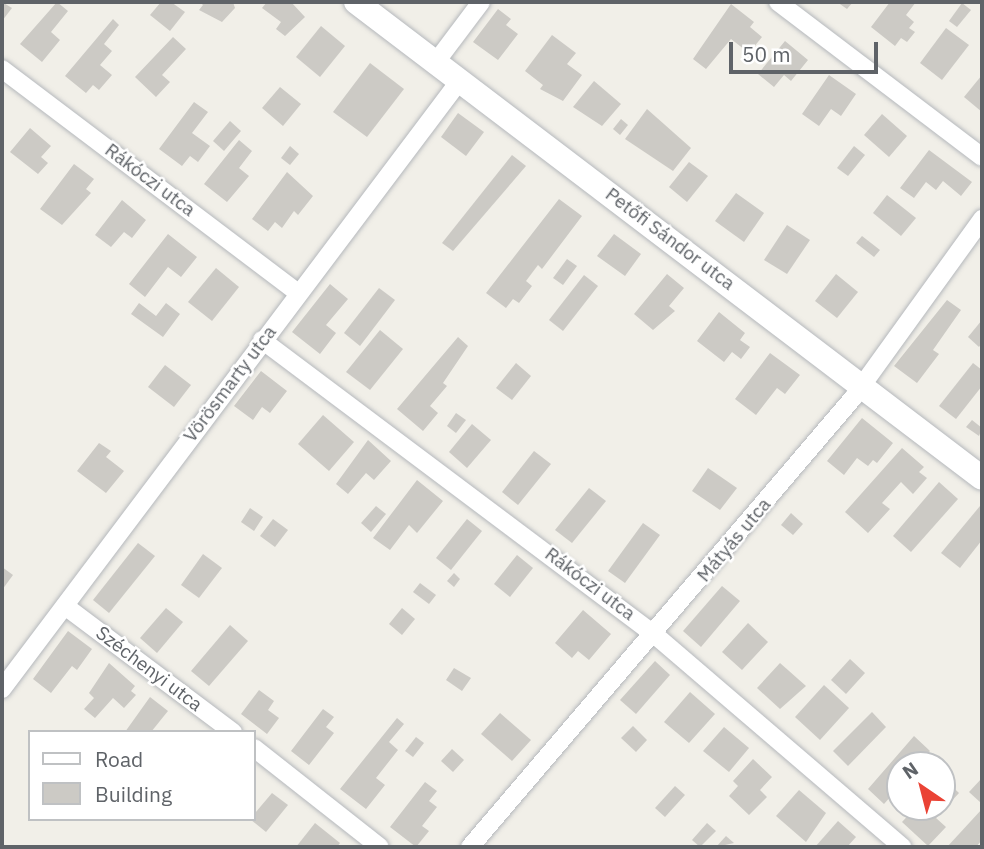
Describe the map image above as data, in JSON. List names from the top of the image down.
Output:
{
  "streets": {
    "main road": ["Petőfi Sándor utca"],
    "street": [
      "Rákóczi utca",
      "Vörösmarty utca",
      "Mátyás utca",
      "Széchenyi utca"
    ]
  },
  "crossings": [
    ["Rákóczi utca", "Vörösmarty utca"],
    ["Rákóczi utca", "Mátyás utca"],
    ["Petőfi Sándor utca", "Vörösmarty utca"],
    ["Petőfi Sándor utca", "Mátyás utca"],
    ["Vörösmarty utca", "Széchenyi utca"]
  ],
  "legend": ["Road", "Building"],
  "scale_bar": "50 m",
  "north": "top left"
}
